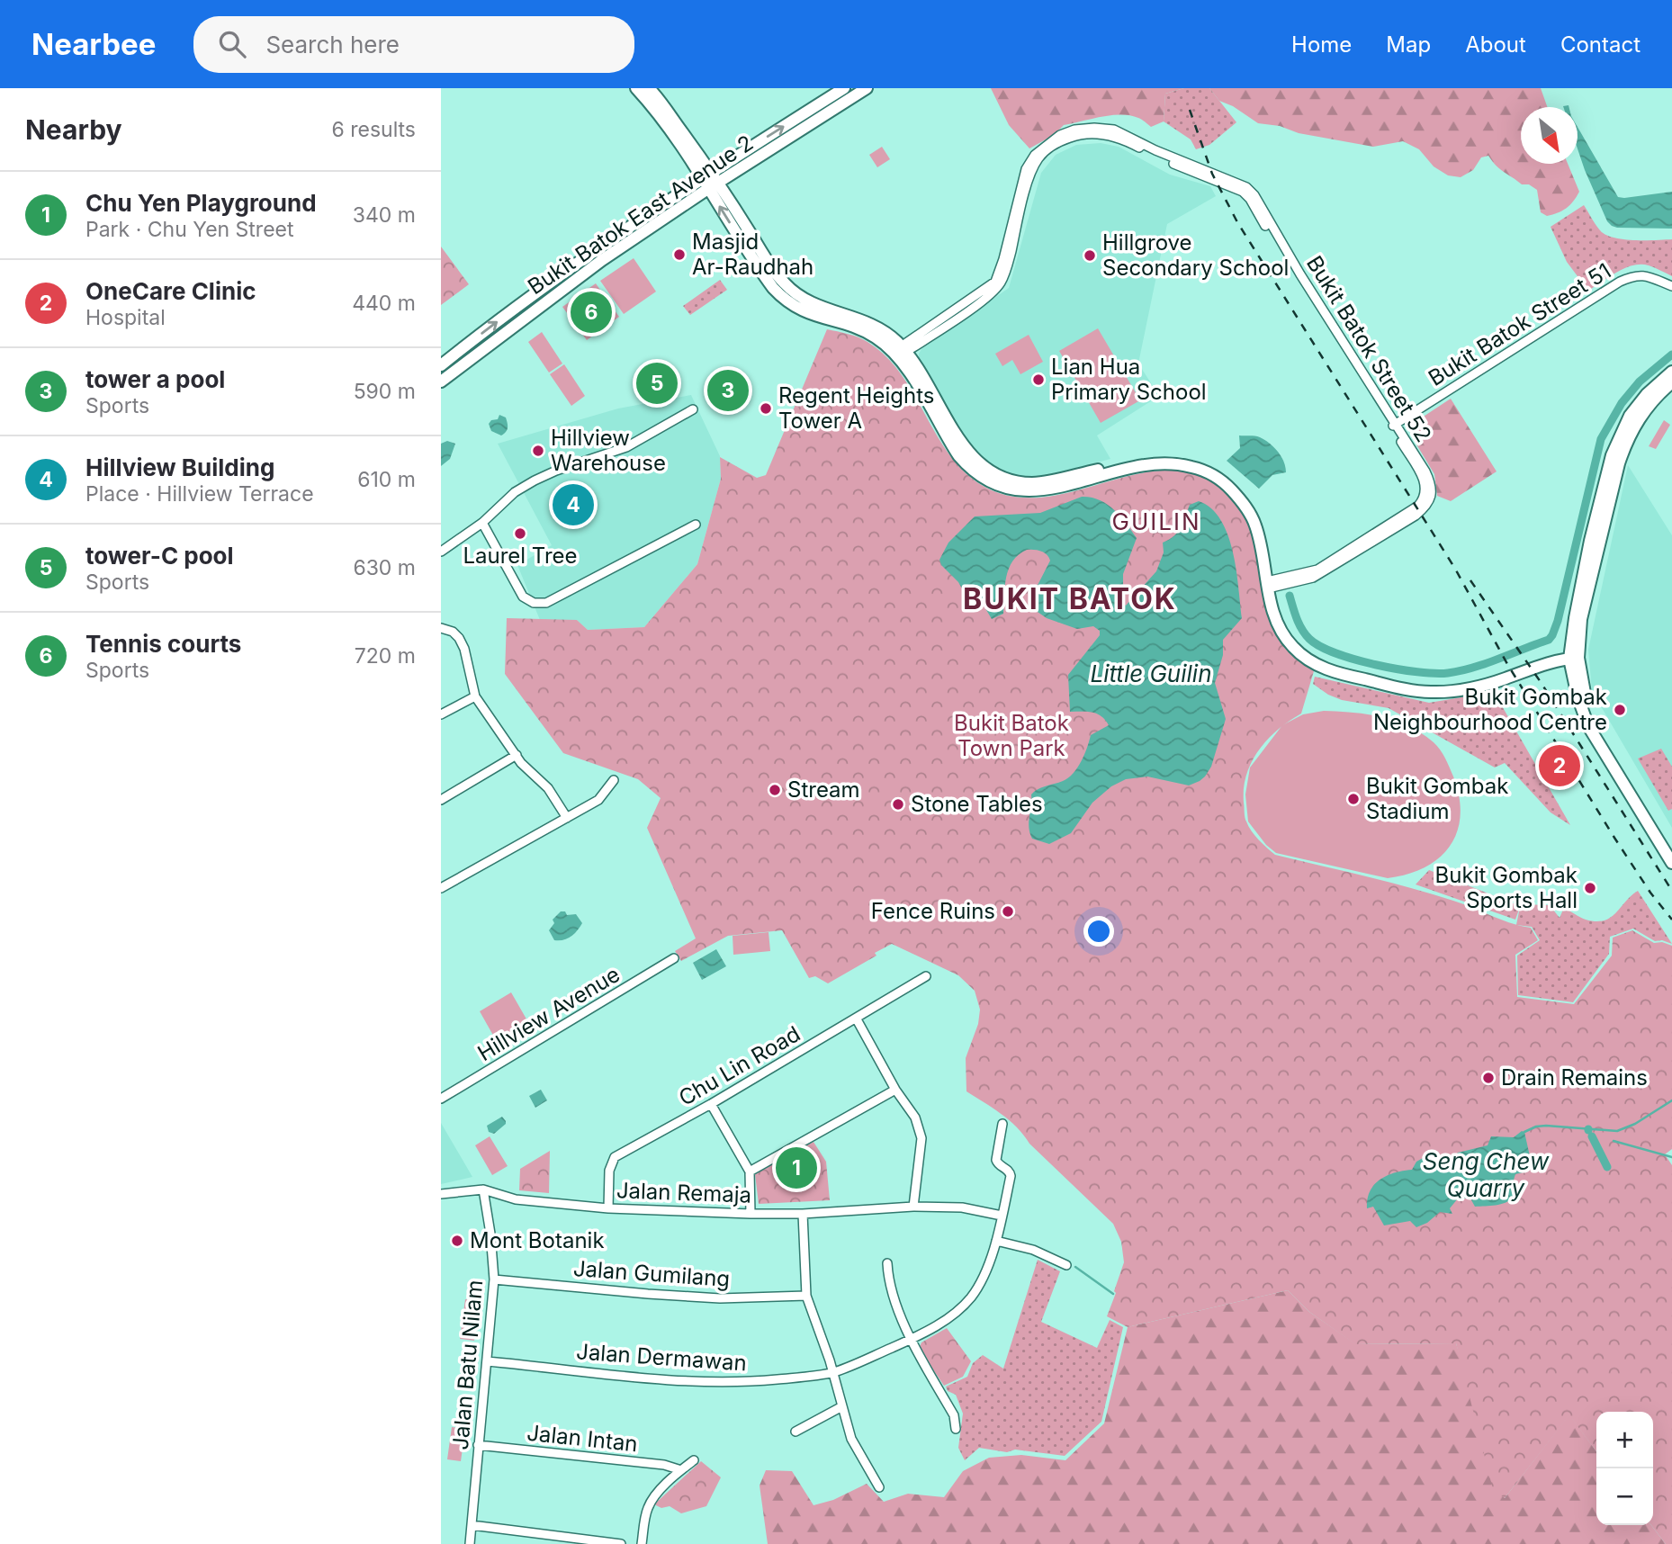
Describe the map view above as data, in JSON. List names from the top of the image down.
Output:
{
  "streets": {
    "street": [
      "Bukit Batok East Avenue 2",
      "Bukit Batok Street 51",
      "Bukit Batok Street 52",
      "Hillview Avenue",
      "Chu Lin Road",
      "Jalan Remaja",
      "Jalan Gumilang",
      "Jalan Dermawan",
      "Jalan Batu Nilam",
      "Jalan Intan"
    ]
  },
  "crossings": [
    ["Bukit Batok Street 51", "Bukit Batok Street 52"],
    ["Chu Lin Road", "Jalan Remaja"],
    ["Jalan Remaja", "Jalan Dermawan"],
    ["Jalan Remaja", "Jalan Batu Nilam"],
    ["Jalan Gumilang", "Jalan Batu Nilam"],
    ["Jalan Dermawan", "Jalan Batu Nilam"],
    ["Jalan Batu Nilam", "Jalan Intan"]
  ],
  "districts": ["GUILIN", "BUKIT BATOK"],
  "water": ["Little Guilin", "Seng Chew Quarry"],
  "parks": ["Bukit Batok Town Park"],
  "places": [
    "Masjid Ar-Raudhah",
    "Hillgrove Secondary School",
    "Lian Hua Primary School",
    "Regent Heights Tower A",
    "Hillview Warehouse",
    "Laurel Tree",
    "Bukit Gombak Neighbourhood Centre",
    "Stream",
    "Bukit Gombak Stadium",
    "Stone Tables",
    "Bukit Gombak Sports Hall",
    "Fence Ruins",
    "Drain Remains",
    "Mont Botanik"
  ],
  "north": "bottom right",
  "page": {
    "header": "Nearbee",
    "search": "Search here",
    "nav": [
      "Home",
      "Map",
      "About",
      "Contact"
    ],
    "heading": ["Nearby", "6 results"],
    "list": [
      {
        "mark": "1",
        "name": "Chu Yen Playground",
        "note": "Park · Chu Yen Street",
        "value": "340 m"
      },
      {
        "mark": "2",
        "name": "OneCare Clinic",
        "note": "Hospital",
        "value": "440 m"
      },
      {
        "mark": "3",
        "name": "tower a pool",
        "note": "Sports",
        "value": "590 m"
      },
      {
        "mark": "4",
        "name": "Hillview Building",
        "note": "Place · Hillview Terrace",
        "value": "610 m"
      },
      {
        "mark": "5",
        "name": "tower-C pool",
        "note": "Sports",
        "value": "630 m"
      },
      {
        "mark": "6",
        "name": "Tennis courts",
        "note": "Sports",
        "value": "720 m"
      }
    ],
    "pins": [
      "6",
      "5",
      "3",
      "4",
      "2",
      "1"
    ],
    "map_buttons": ["+", "−"]
  }
}
